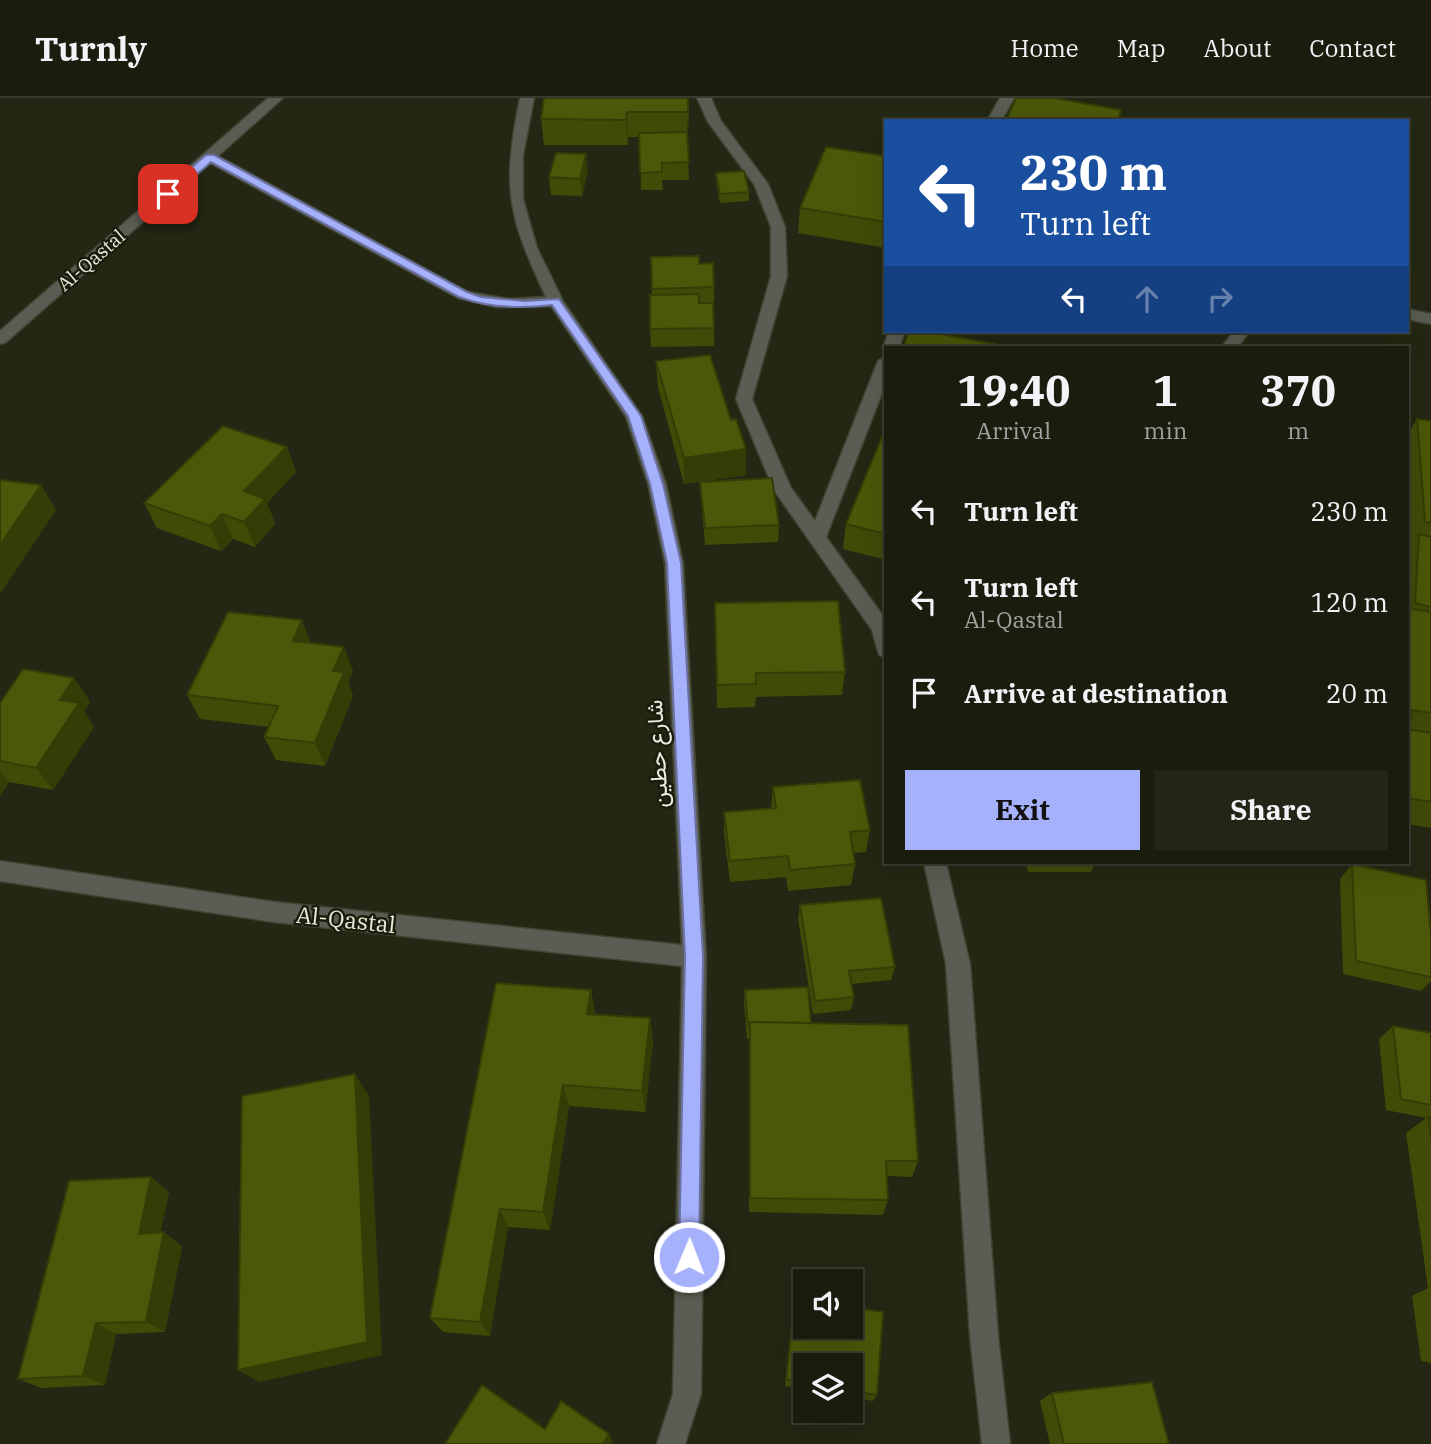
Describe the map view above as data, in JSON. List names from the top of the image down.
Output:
{
  "streets": {
    "street": ["Al-Qastal", "شارع حطين"]
  },
  "crossings": [
    ["Al-Qastal", "شارع حطين"]
  ],
  "page": {
    "header": "Turnly",
    "nav": [
      "Home",
      "Map",
      "About",
      "Contact"
    ],
    "turn": ["230 m", "Turn left"],
    "eta": [
      "19:40",
      "Arrival",
      "1",
      "min",
      "370",
      "m"
    ],
    "list": [
      {
        "name": "Turn left",
        "value": "230 m"
      },
      {
        "name": "Turn left",
        "note": "Al-Qastal",
        "value": "120 m"
      },
      {
        "name": "Arrive at destination",
        "value": "20 m"
      }
    ],
    "buttons": ["Exit", "Share"]
  }
}
